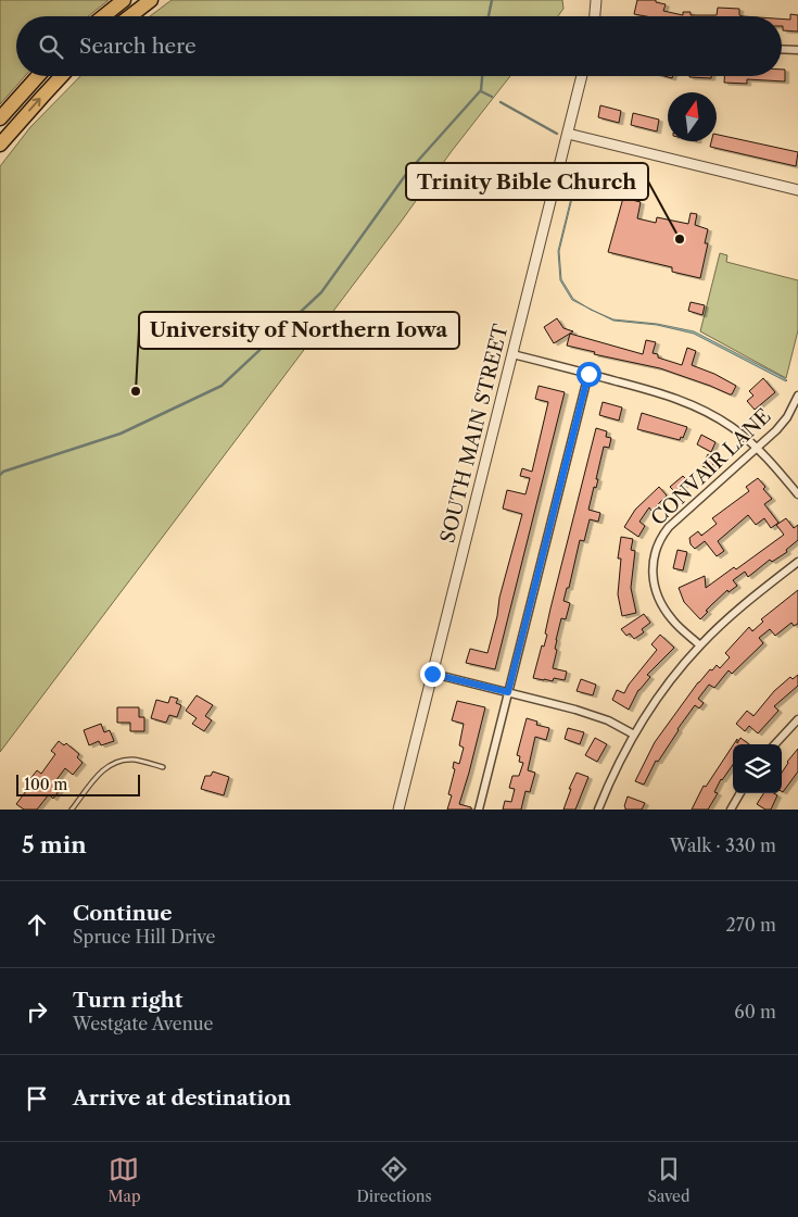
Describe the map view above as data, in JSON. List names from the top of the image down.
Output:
{
  "streets": {
    "street": ["SOUTH MAIN STREET", "CONVAIR LANE"]
  },
  "places": ["Trinity Bible Church", "University of Northern Iowa"],
  "scale_bar": "100 m",
  "north": "top",
  "page": {
    "search": "Search here",
    "scale": "100 m",
    "heading": ["5 min", "Walk · 330 m"],
    "list": [
      ["Continue", "Spruce Hill Drive", "270 m"],
      ["Turn right", "Westgate Avenue", "60 m"],
      "Arrive at destination"
    ],
    "nav": ["Map", "Directions", "Saved"]
  }
}
